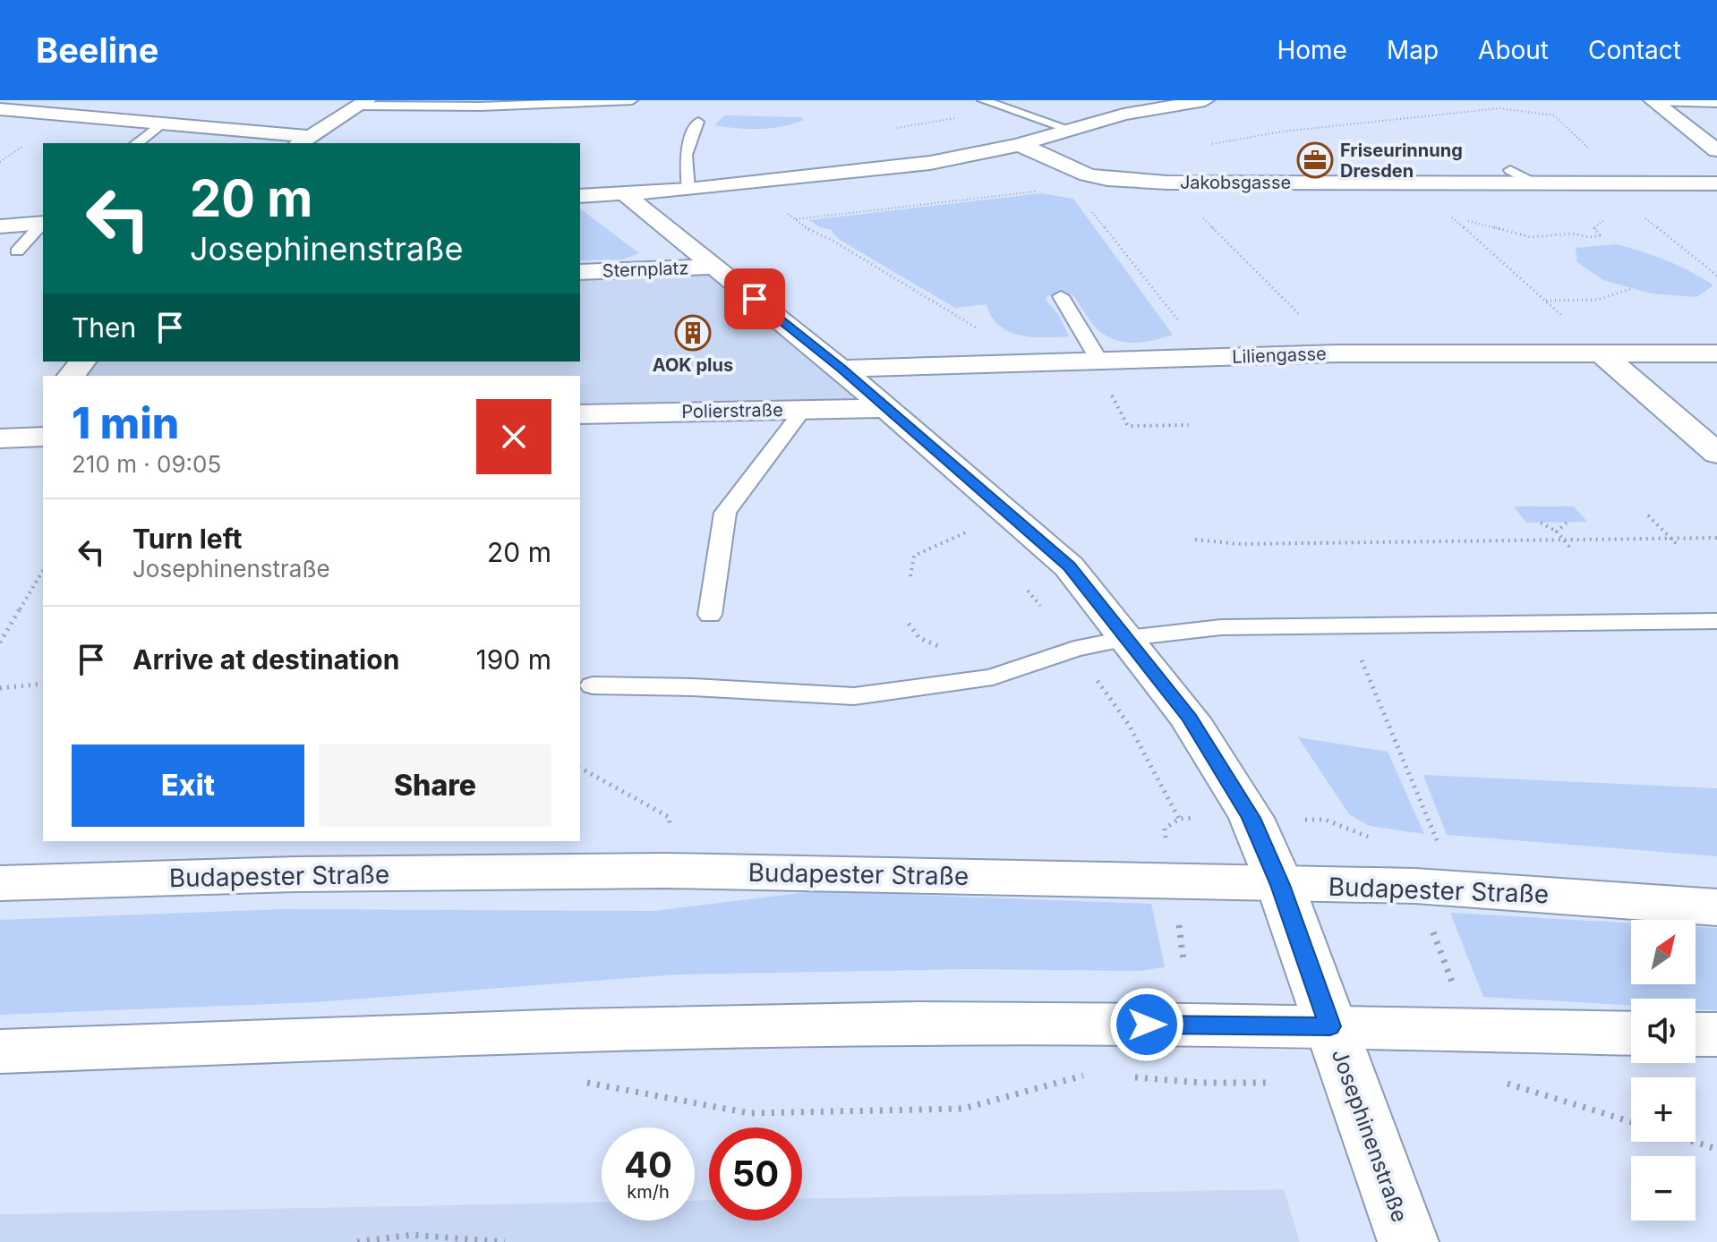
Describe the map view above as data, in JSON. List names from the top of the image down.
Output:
{
  "streets": {
    "street": [
      "Jakobsgasse",
      "Sternplatz",
      "Liliengasse",
      "Polierstraße",
      "Budapester Straße",
      "Josephinenstraße"
    ]
  },
  "crossings": [
    ["Sternplatz", "Josephinenstraße"],
    ["Liliengasse", "Josephinenstraße"],
    ["Polierstraße", "Josephinenstraße"],
    ["Budapester Straße", "Josephinenstraße"]
  ],
  "places": {
    "office": ["Friseurinnung Dresden"],
    "building": ["AOK plus"]
  },
  "north": "top right",
  "page": {
    "header": "Beeline",
    "nav": [
      "Home",
      "Map",
      "About",
      "Contact"
    ],
    "turn": ["20 m", "Josephinenstraße"],
    "then": "Then",
    "heading": ["1 min", "210 m · 09:05"],
    "list": [
      {
        "name": "Turn left",
        "note": "Josephinenstraße",
        "value": "20 m"
      },
      {
        "name": "Arrive at destination",
        "value": "190 m"
      }
    ],
    "buttons": ["Exit", "Share"],
    "map_buttons": ["+", "−"],
    "speed": "40 km/h",
    "limit": "50"
  }
}
